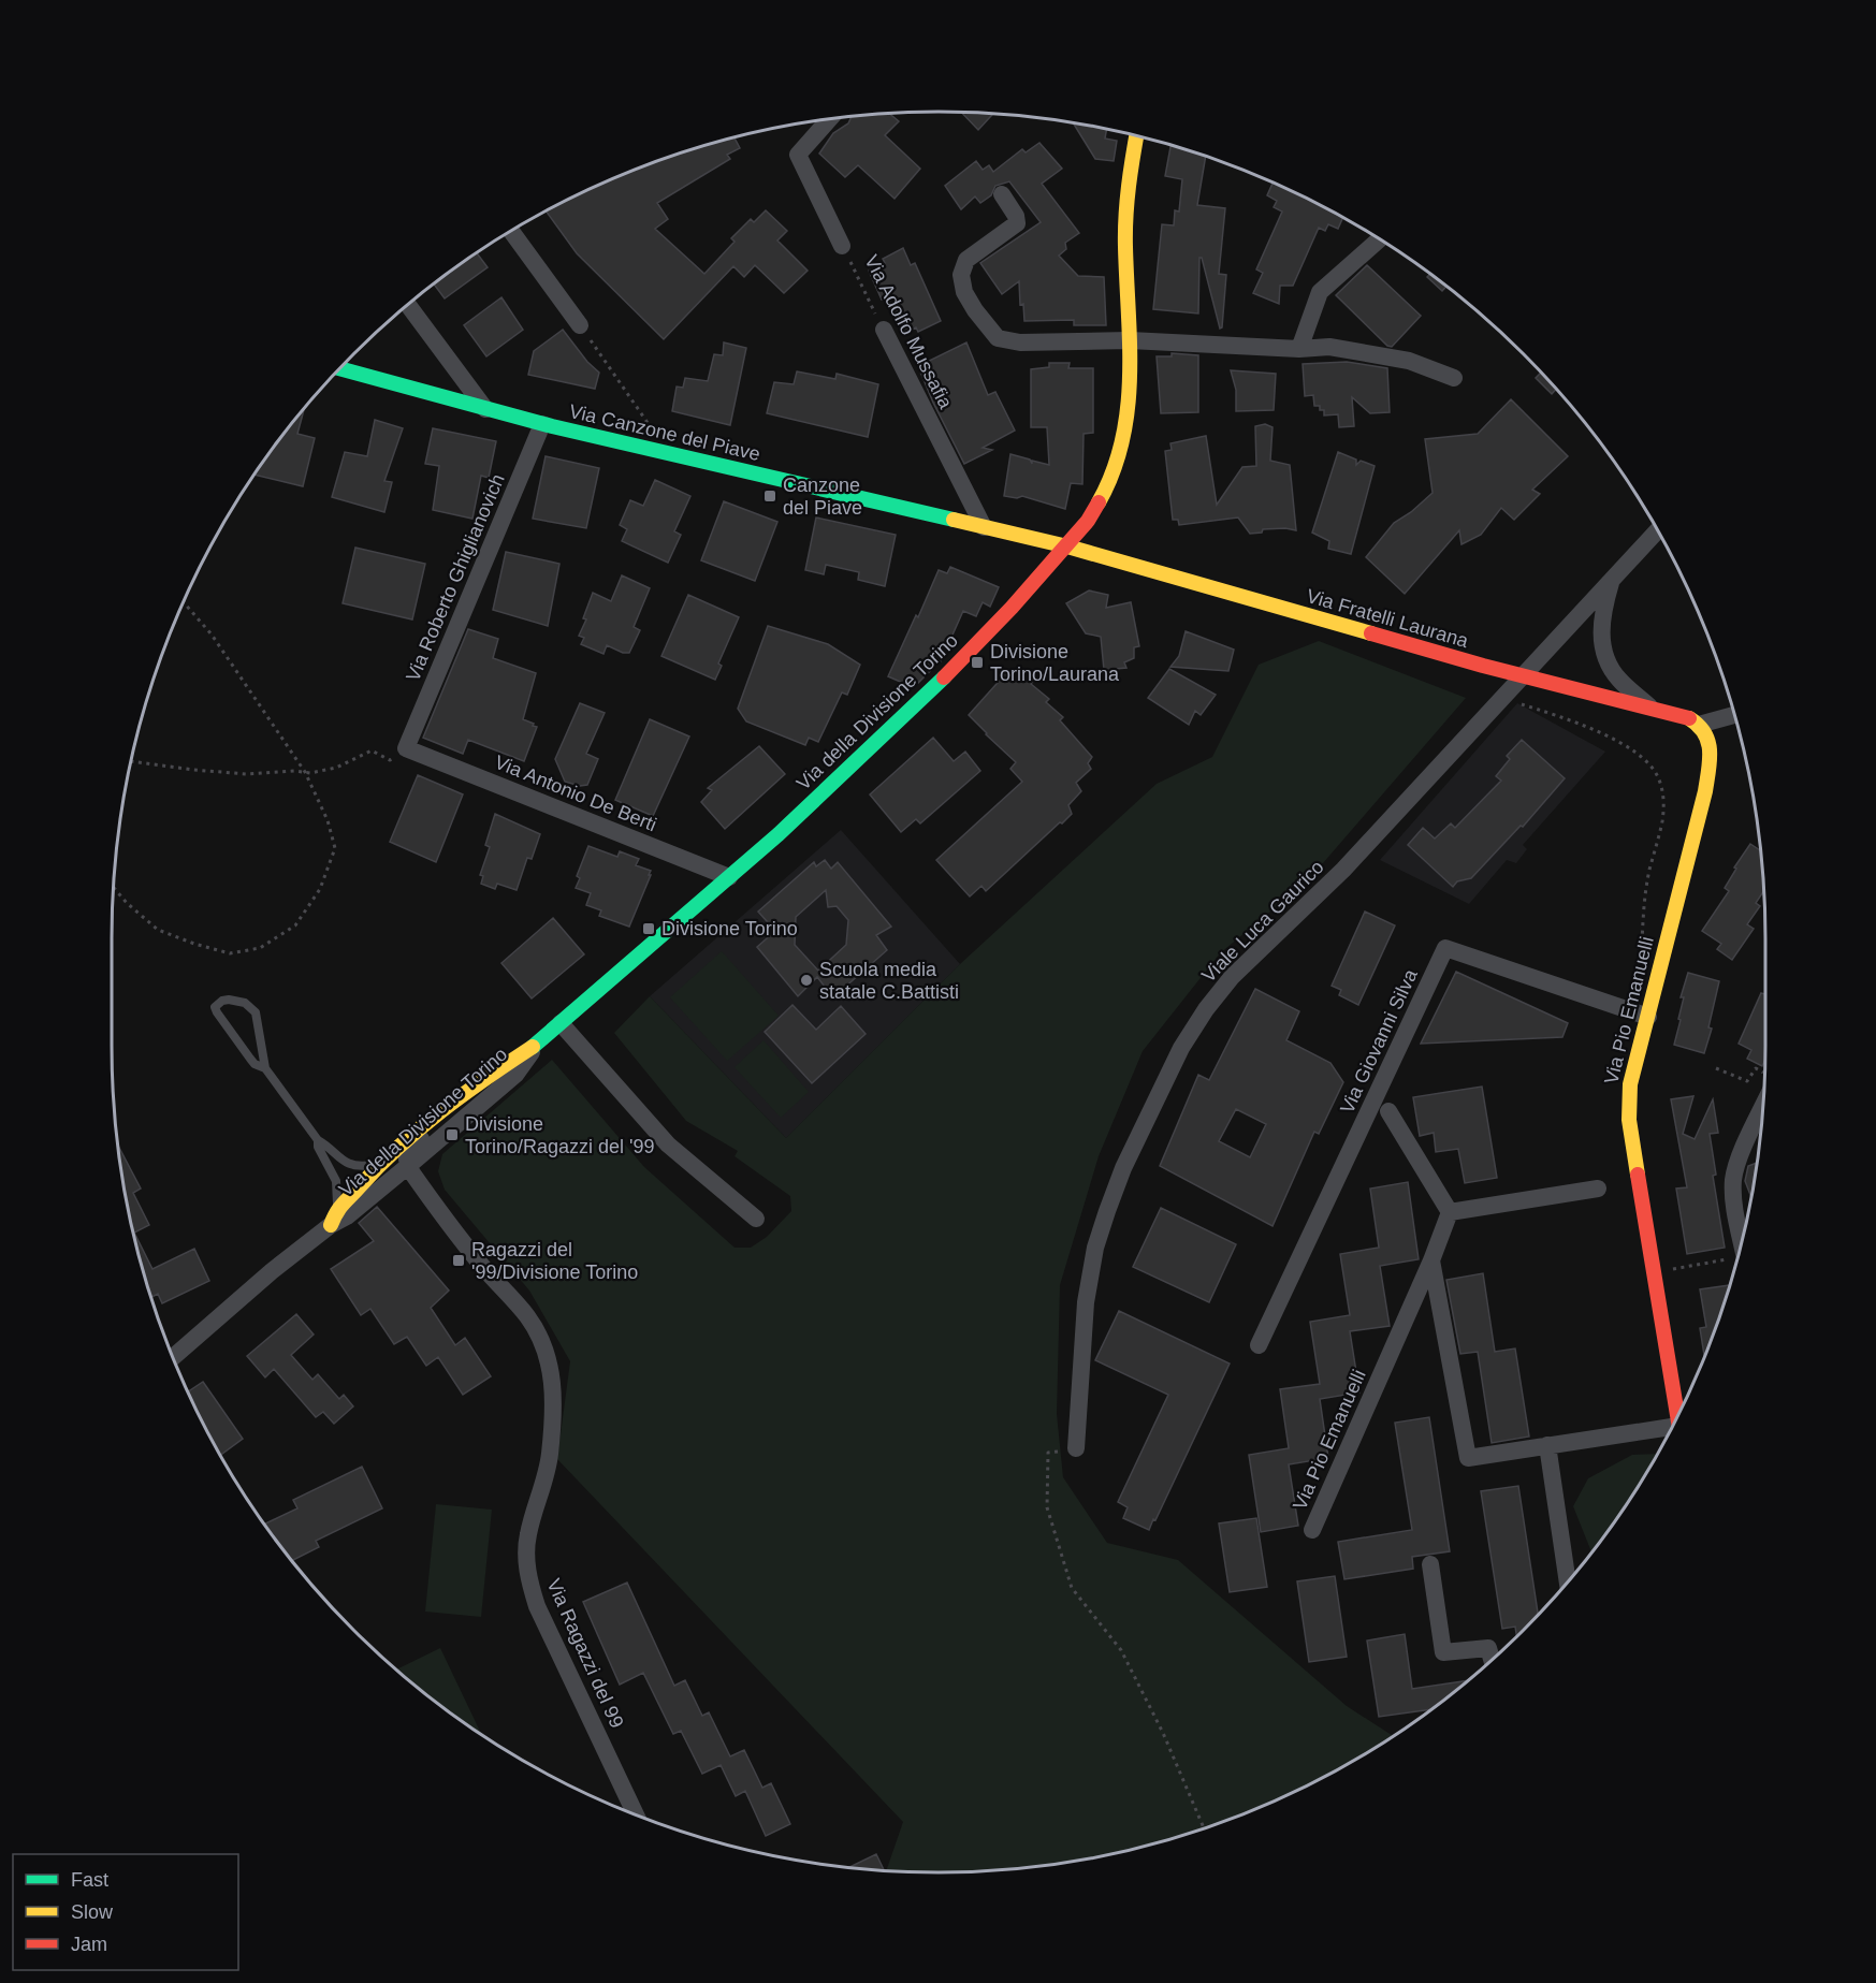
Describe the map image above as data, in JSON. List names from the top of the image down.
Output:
{
  "streets": {
    "street": [
      "Via Adolfo Mussafia",
      "Via Canzone del Piave",
      "Via Roberto Ghiglianovich",
      "Via Fratelli Laurana",
      "Via della Divisione Torino",
      "Via Antonio De Berti",
      "Viale Luca Gaurico",
      "Via Pio Emanuelli",
      "Via Giovanni Silva",
      "Via Ragazzi del 99"
    ]
  },
  "crossings": [
    ["Via Adolfo Mussafia", "Via Canzone del Piave"],
    ["Via Canzone del Piave", "Via Roberto Ghiglianovich"],
    ["Via Canzone del Piave", "Via Fratelli Laurana"],
    ["Via Canzone del Piave", "Via della Divisione Torino"],
    ["Via Roberto Ghiglianovich", "Via Antonio De Berti"],
    ["Via Fratelli Laurana", "Via della Divisione Torino"],
    ["Via Fratelli Laurana", "Viale Luca Gaurico"],
    ["Via Fratelli Laurana", "Via Pio Emanuelli"],
    ["Via della Divisione Torino", "Via Antonio De Berti"],
    ["Via della Divisione Torino", "Via Ragazzi del 99"],
    ["Via Pio Emanuelli", "Via Giovanni Silva"]
  ],
  "places": {
    "transit": [
      "Canzone del Piave",
      "Divisione Torino/Laurana",
      "Divisione Torino",
      "Divisione Torino/Ragazzi del '99",
      "Ragazzi del '99/Divisione Torino"
    ],
    "other": ["Scuola media statale C.Battisti"]
  },
  "legend": ["Fast", "Slow", "Jam"]
}
